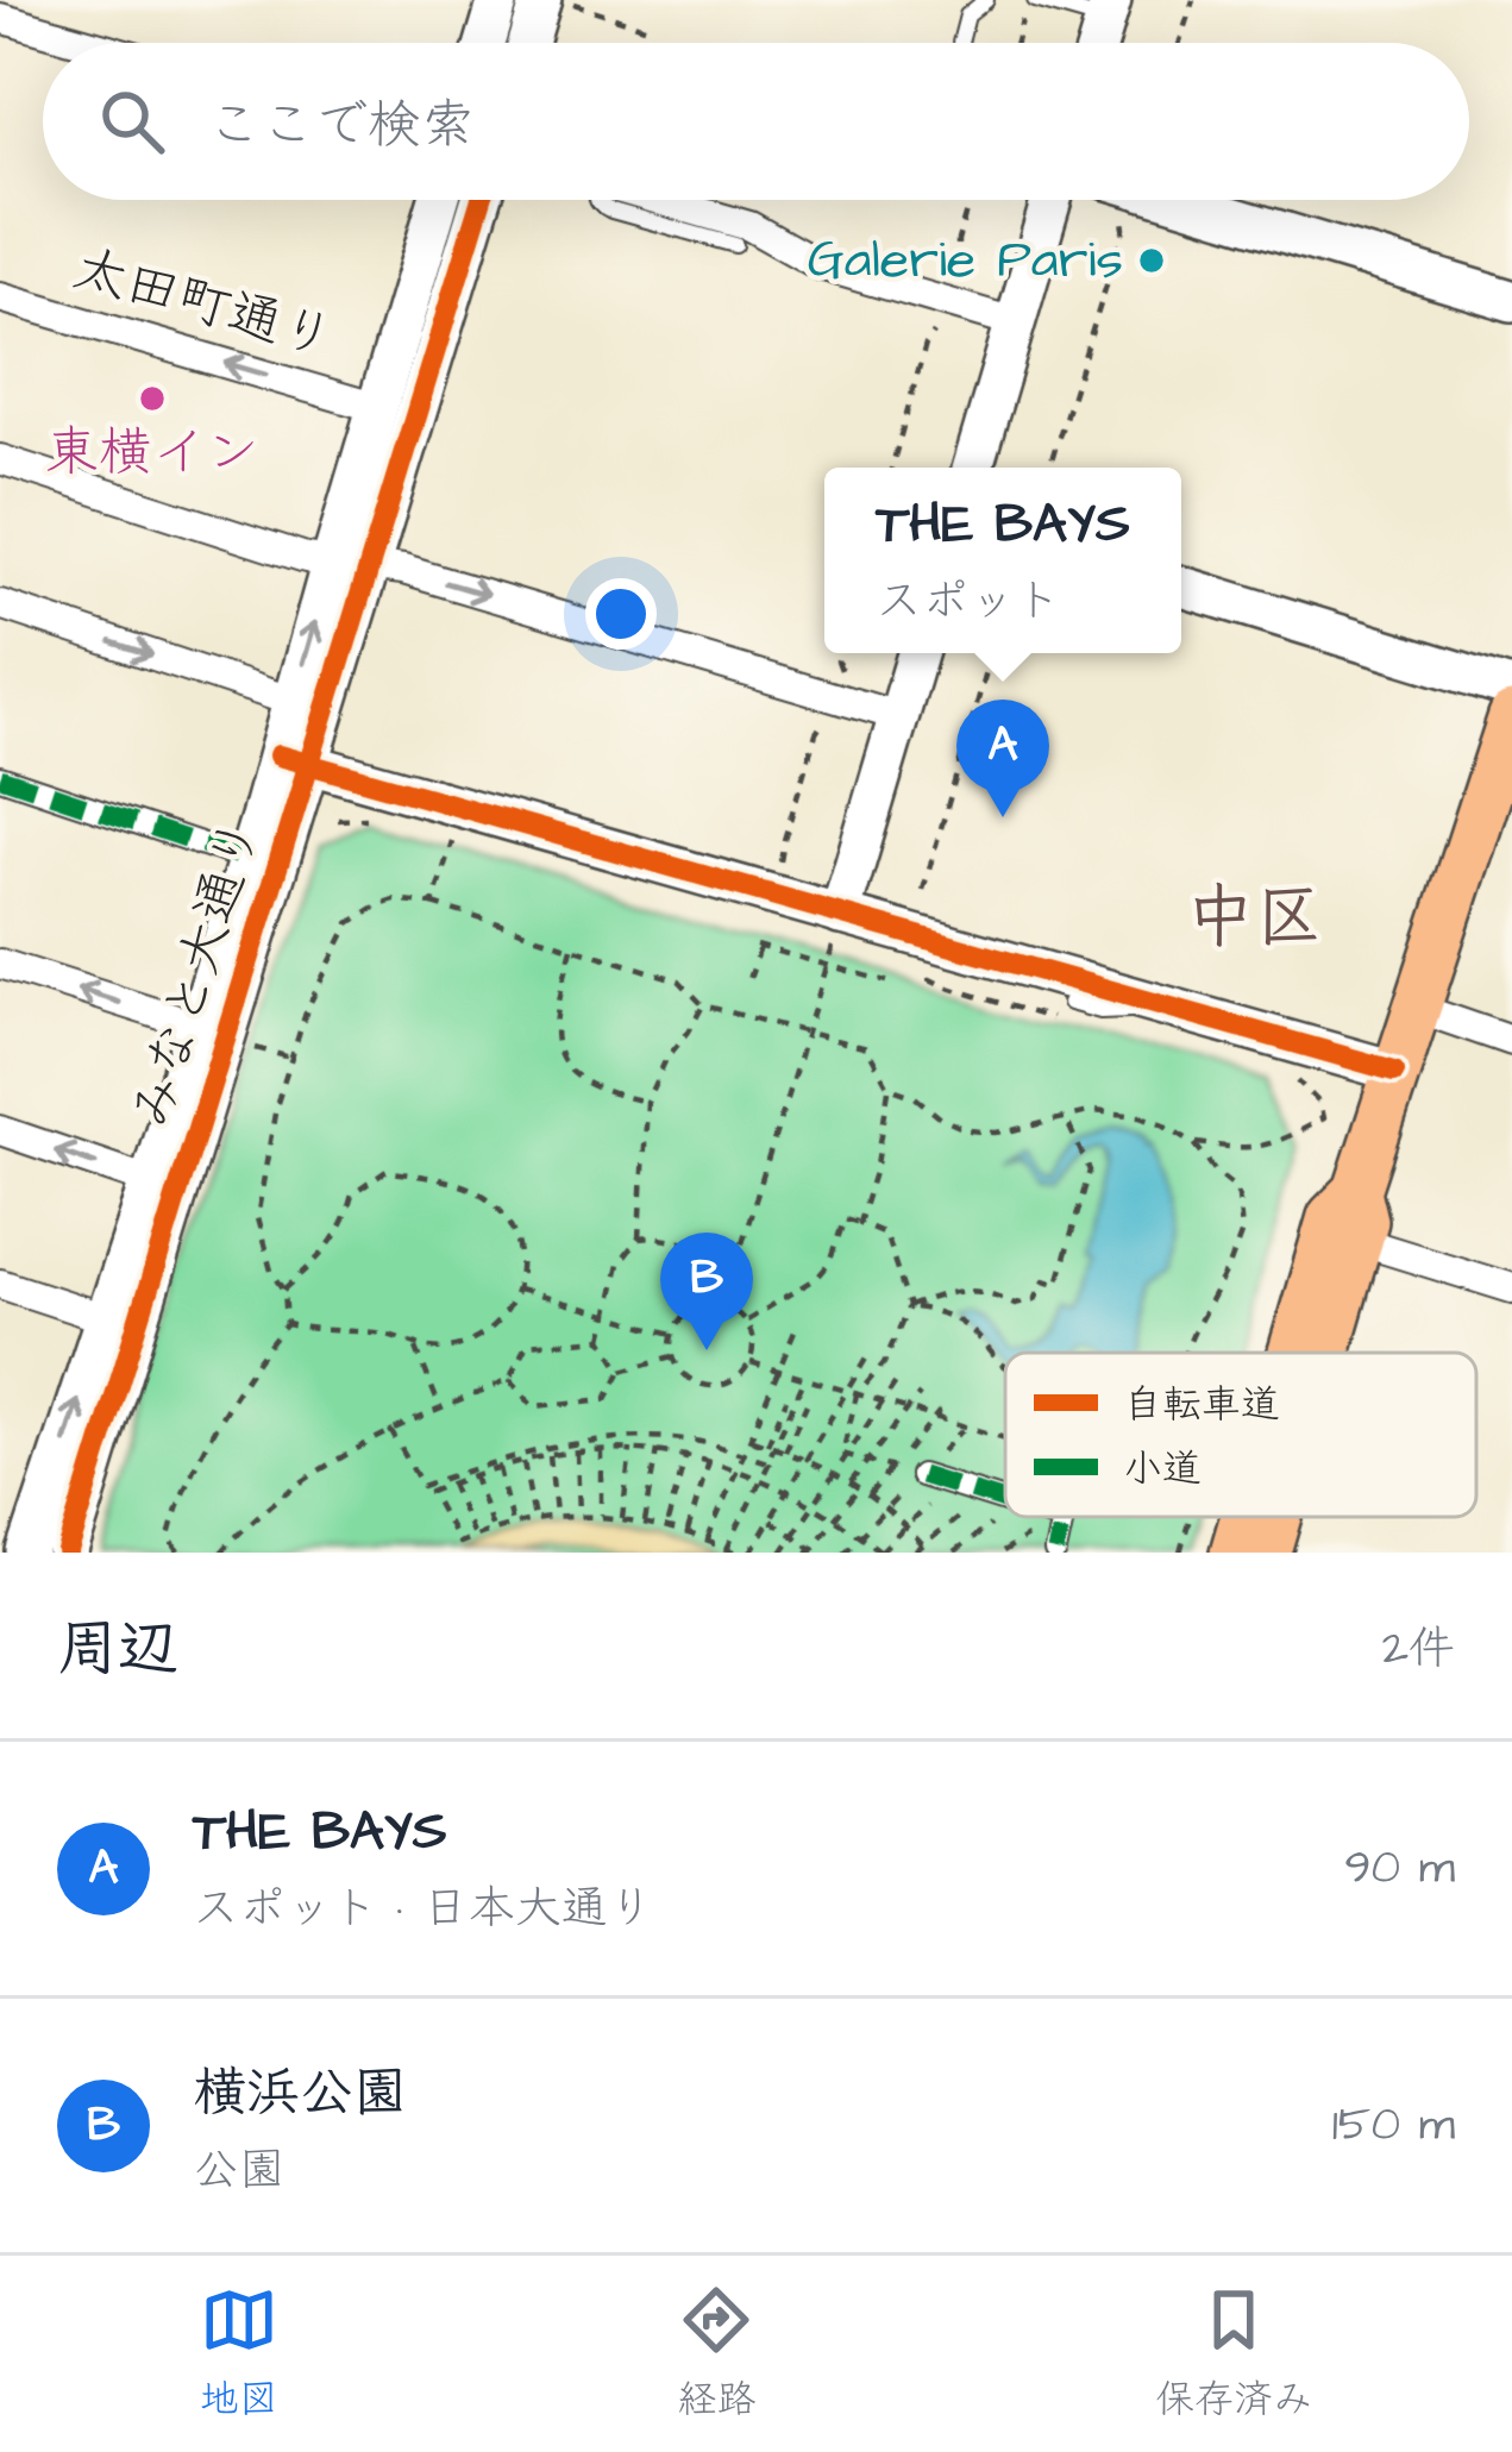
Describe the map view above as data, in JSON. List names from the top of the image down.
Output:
{
  "streets": {
    "street": ["太田町通り", "みなと大通り"]
  },
  "crossings": [
    ["太田町通り", "みなと大通り"]
  ],
  "districts": ["中区"],
  "places": ["Galerie Paris", "東横イン"],
  "legend": ["自転車道", "小道"],
  "page": {
    "search": "ここで検索",
    "popup": ["THE BAYS", "スポット"],
    "pins": ["A", "B"],
    "heading": ["周辺", "2件"],
    "list": [
      {
        "mark": "A",
        "name": "THE BAYS",
        "note": "スポット · 日本大通り",
        "value": "90 m"
      },
      {
        "mark": "B",
        "name": "横浜公園",
        "note": "公園",
        "value": "150 m"
      }
    ],
    "nav": ["地図", "経路", "保存済み"]
  }
}
